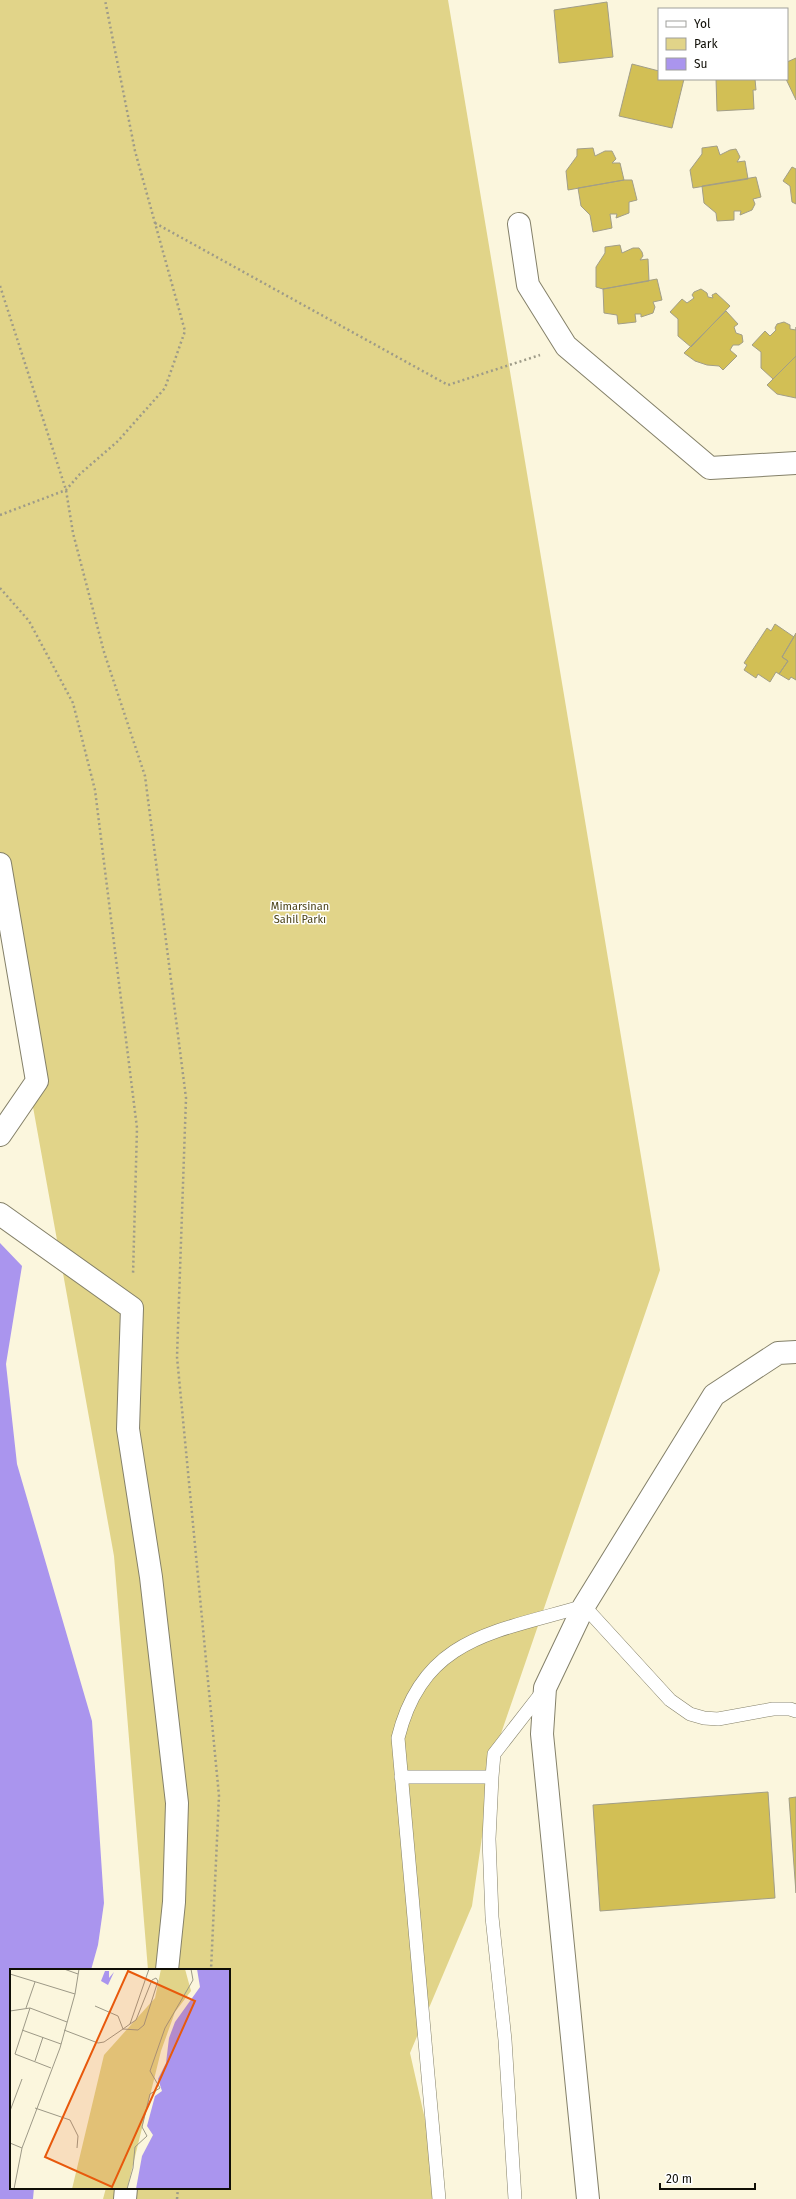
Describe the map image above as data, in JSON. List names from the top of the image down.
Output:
{
  "parks": ["Mimarsinan Sahil Parkı"],
  "legend": ["Yol", "Park", "Su"],
  "scale_bar": "20 m"
}
